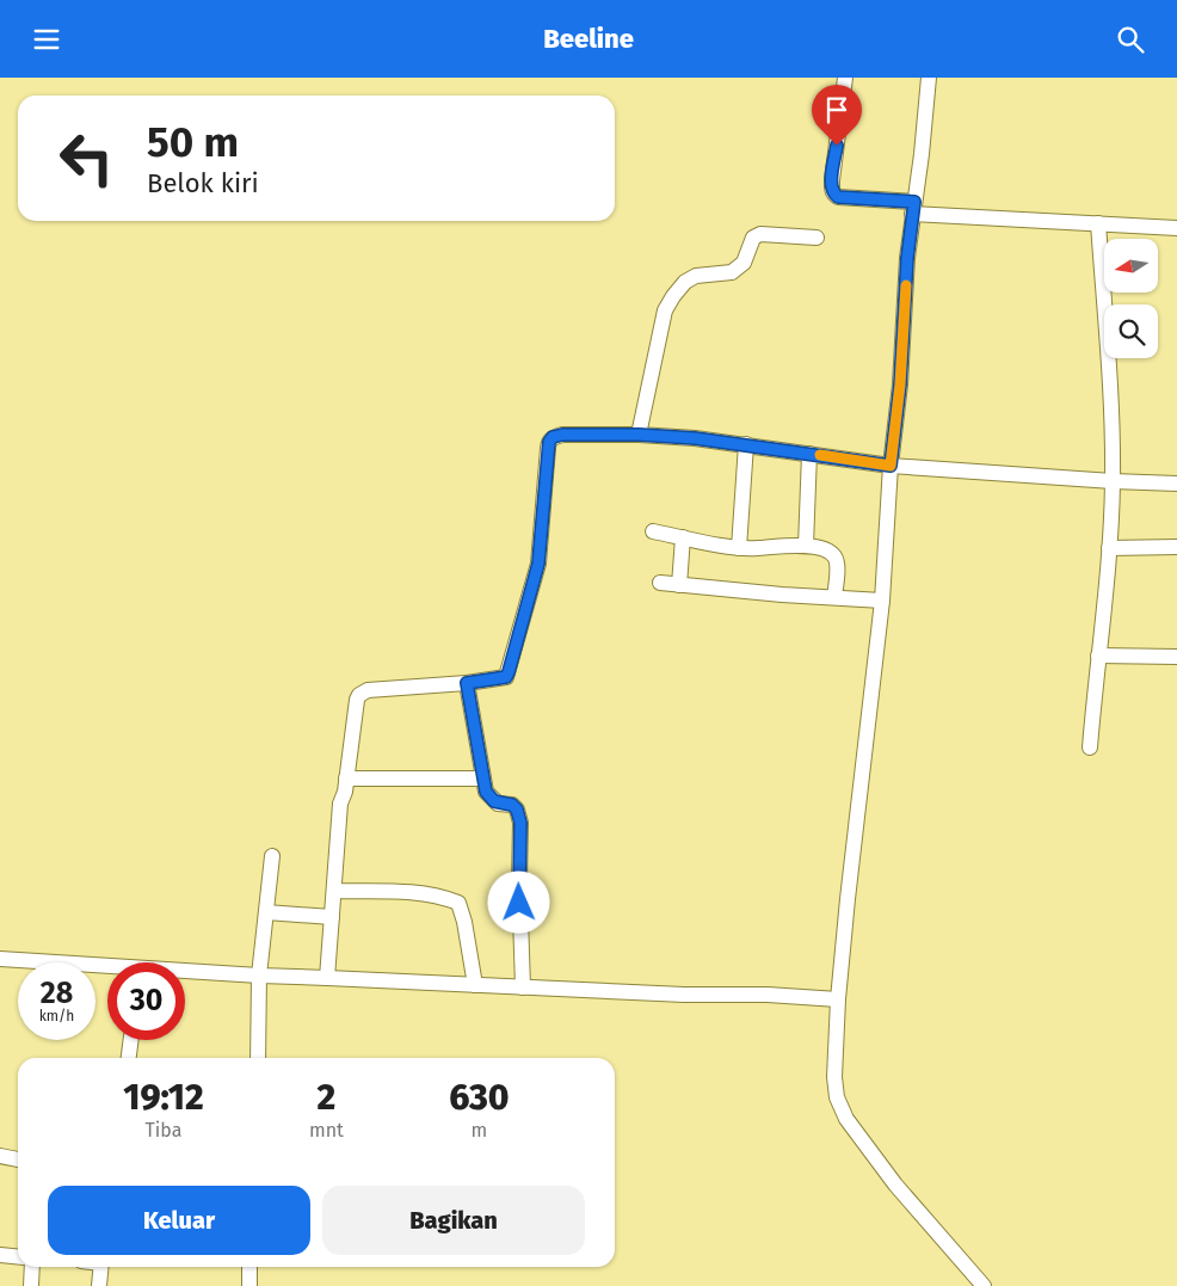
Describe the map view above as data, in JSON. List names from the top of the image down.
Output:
{
  "north": "left",
  "page": {
    "header": "Beeline",
    "turn": ["50 m", "Belok kiri"],
    "speed": "28 km/h",
    "limit": "30",
    "eta": [
      "19:12",
      "Tiba",
      "2",
      "mnt",
      "630",
      "m"
    ],
    "buttons": ["Keluar", "Bagikan"]
  }
}
